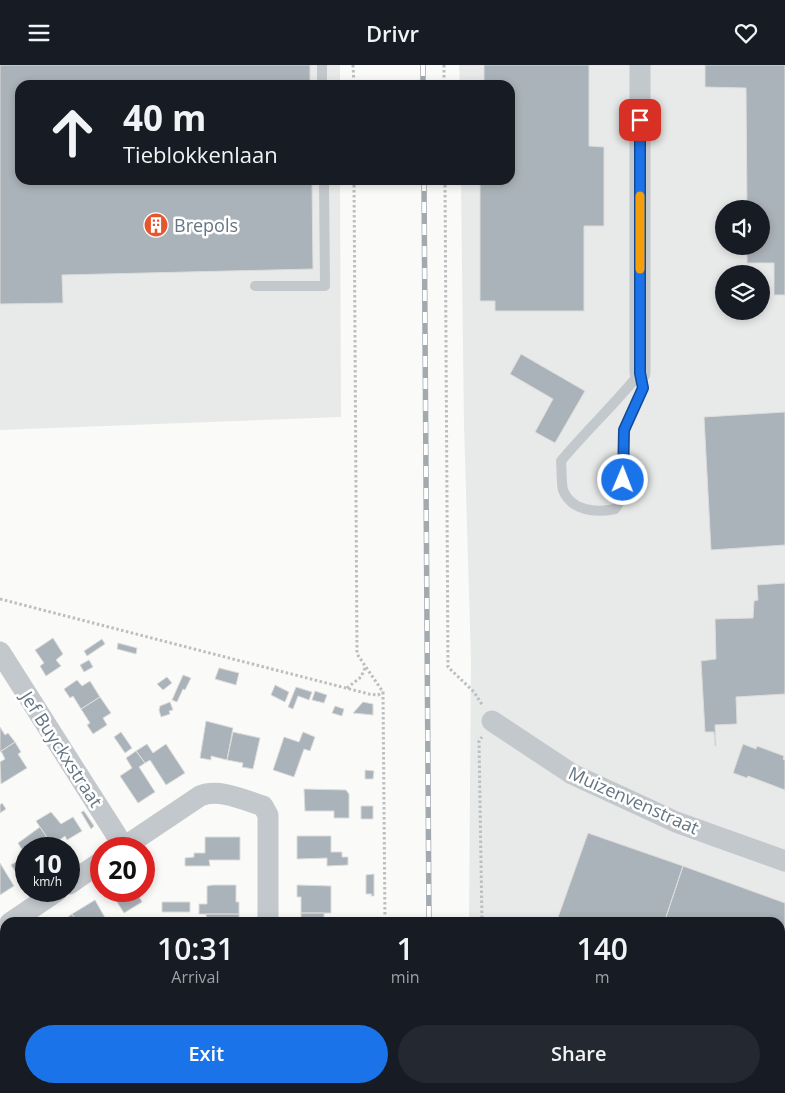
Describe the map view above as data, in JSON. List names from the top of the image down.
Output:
{
  "streets": {
    "street": ["Jef Buyckxstraat", "Muizenvenstraat"]
  },
  "places": {
    "building": ["Brepols"]
  },
  "page": {
    "header": "Drivr",
    "turn": ["40 m", "Tieblokkenlaan"],
    "speed": "10 km/h",
    "limit": "20",
    "eta": [
      "10:31",
      "Arrival",
      "1",
      "min",
      "140",
      "m"
    ],
    "buttons": ["Exit", "Share"]
  }
}
